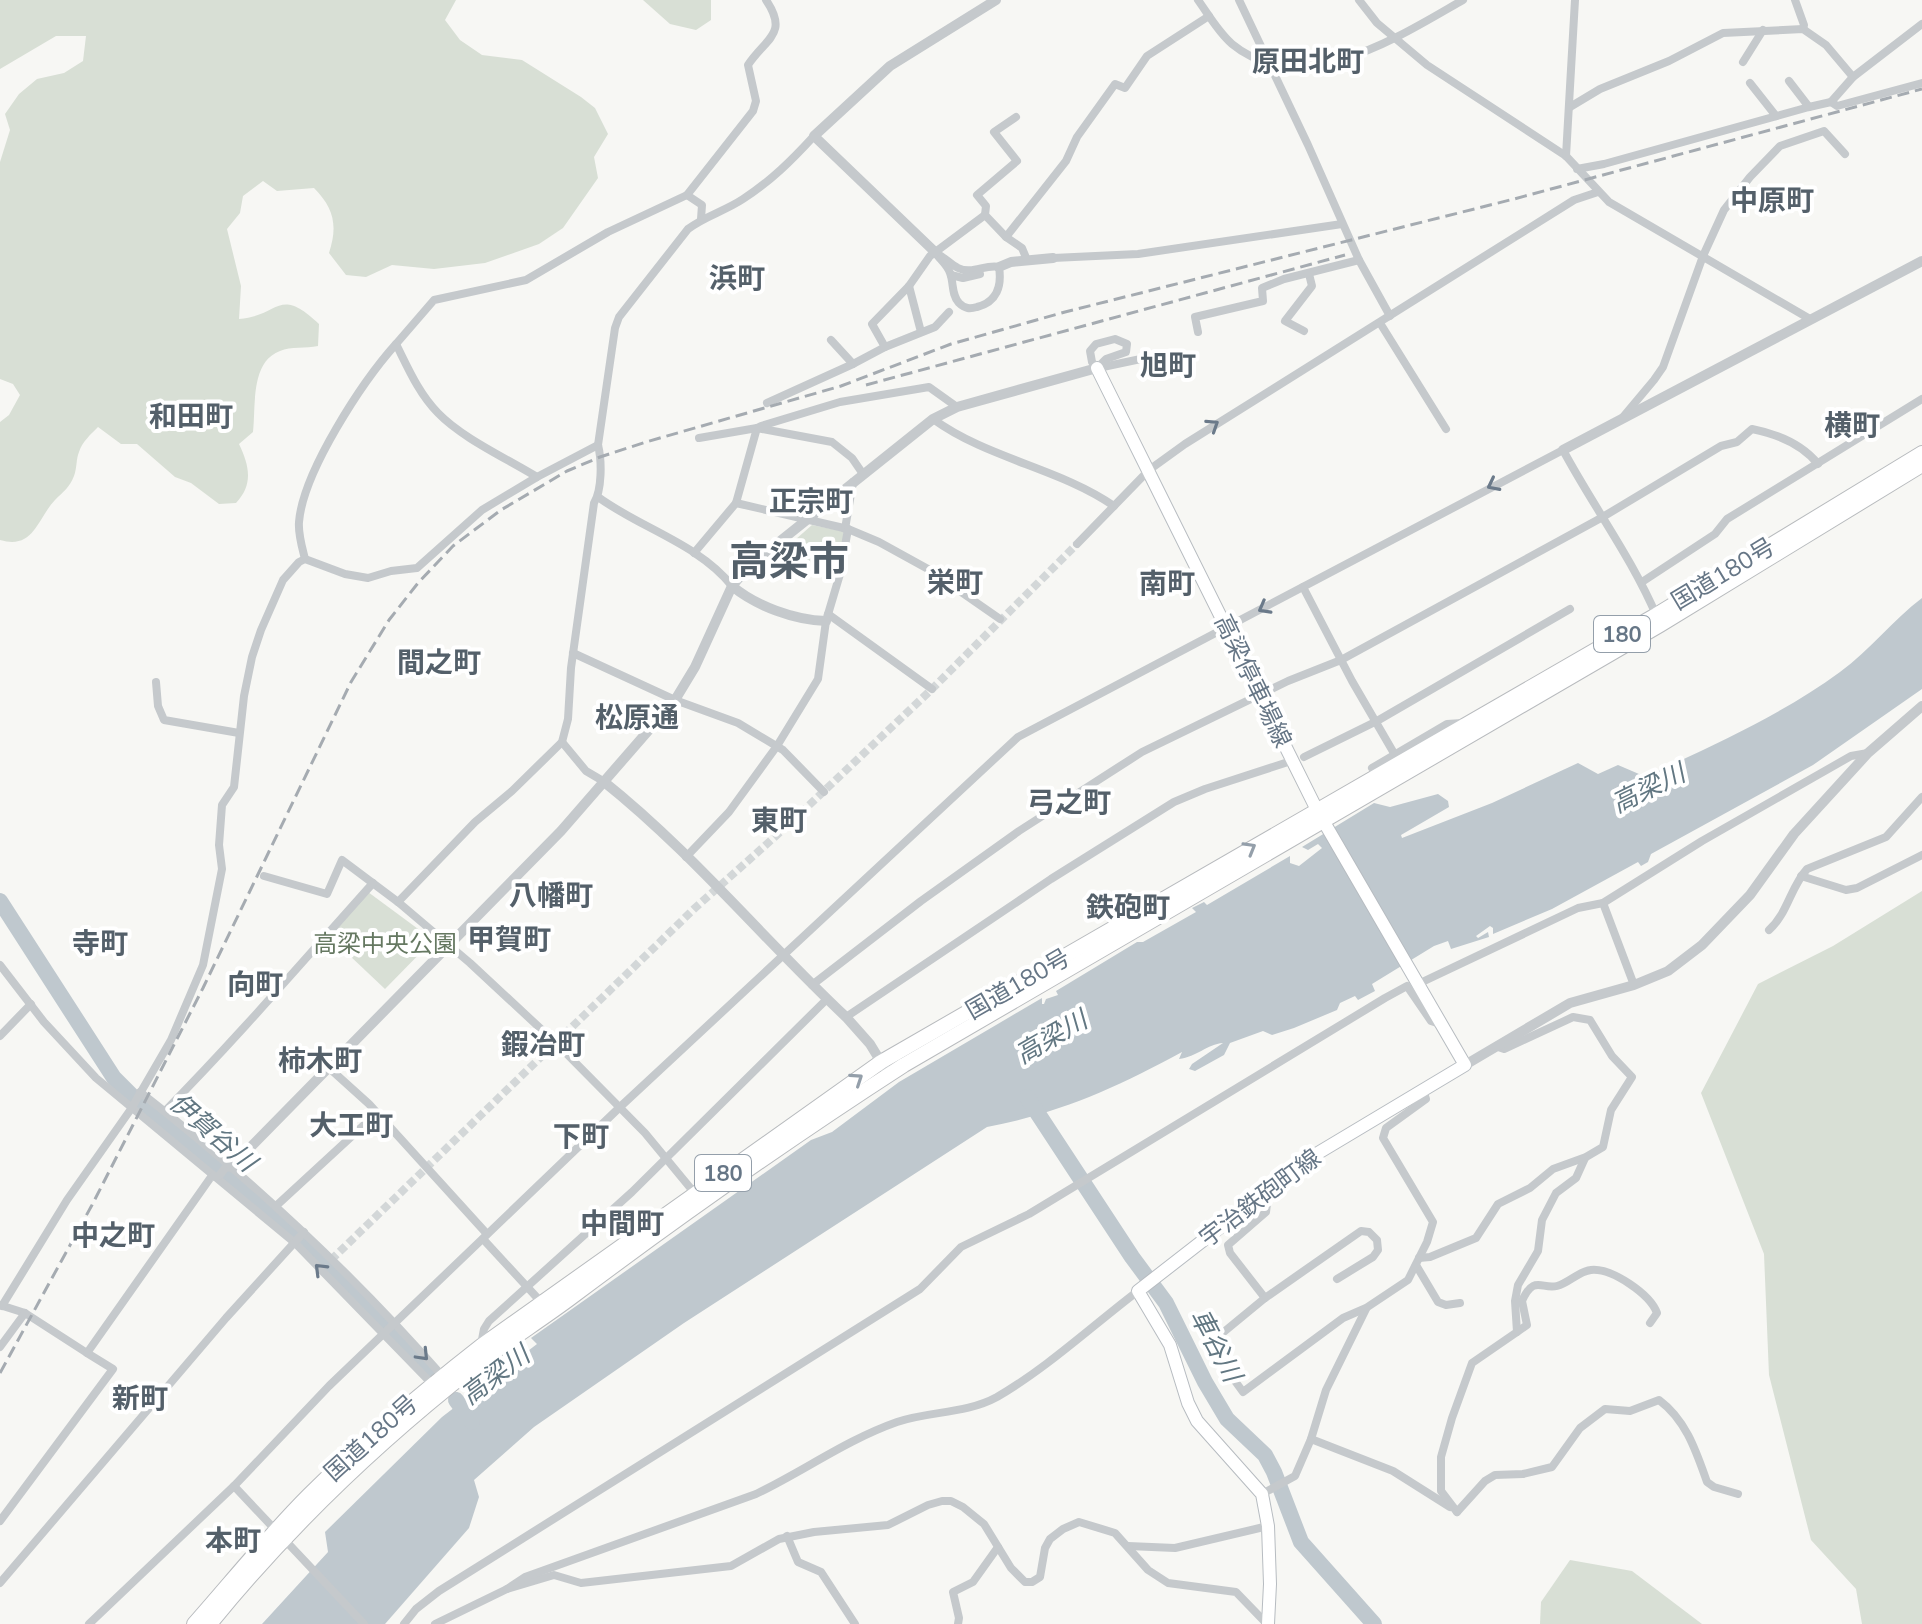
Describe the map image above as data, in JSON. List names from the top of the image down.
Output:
{
  "streets": {
    "highway": ["国道180号", "180"],
    "main road": ["高梁停車場線", "宇治鉄砲町線"]
  },
  "crossings": [
    ["国道180号", "高梁停車場線"]
  ],
  "districts": [
    "原田北町",
    "中原町",
    "浜町",
    "旭町",
    "和田町",
    "横町",
    "正宗町",
    "高梁市",
    "栄町",
    "南町",
    "間之町",
    "松原通",
    "弓之町",
    "東町",
    "八幡町",
    "鉄砲町",
    "甲賀町",
    "寺町",
    "向町",
    "鍜冶町",
    "柿木町",
    "大工町",
    "下町",
    "中間町",
    "中之町",
    "新町",
    "本町"
  ],
  "water": ["高梁川", "伊賀谷川", "車谷川"],
  "parks": ["高梁中央公園"]
}
